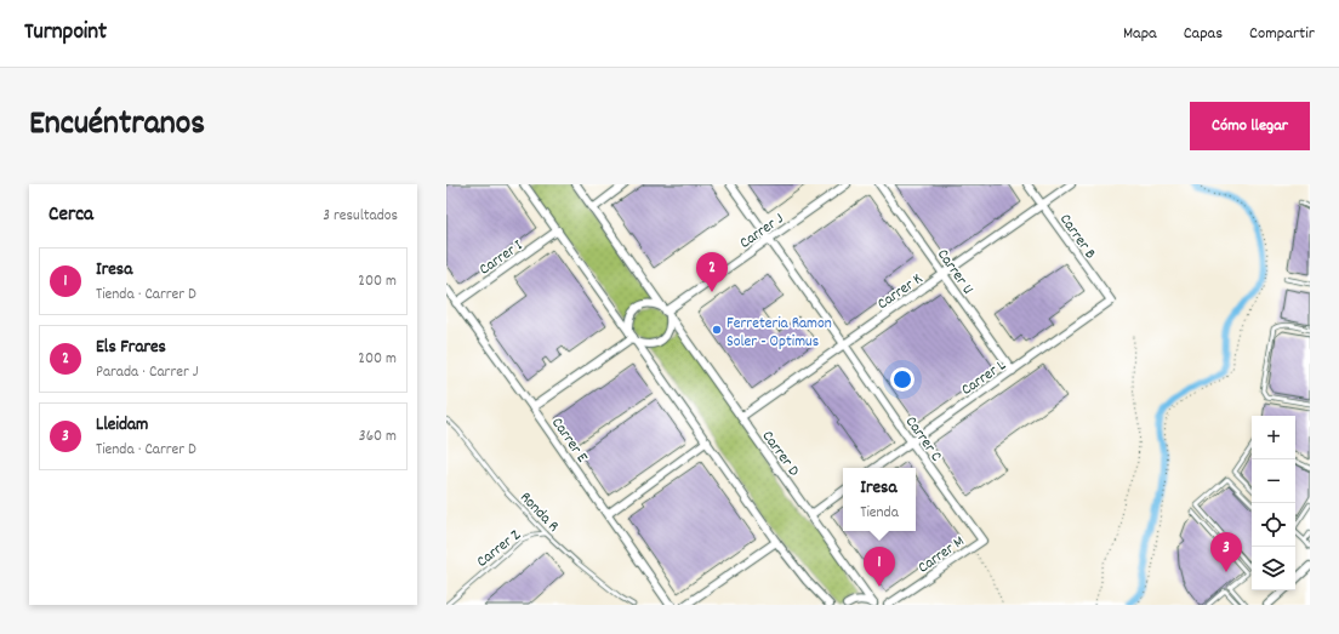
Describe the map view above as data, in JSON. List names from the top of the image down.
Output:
{
  "streets": {
    "street": [
      "Carrer J",
      "Carrer B",
      "Carrer I",
      "Carrer U",
      "Carrer K",
      "Carrer L",
      "Carrer C",
      "Carrer E",
      "Carrer D",
      "Carrer M"
    ],
    "lane": ["Ronda R", "Carrer Z"]
  },
  "crossings": [
    ["Carrer J", "Carrer C"],
    ["Carrer J", "Carrer D"],
    ["Carrer B", "Carrer K"],
    ["Carrer B", "Carrer L"],
    ["Carrer I", "Carrer E"],
    ["Carrer U", "Carrer K"],
    ["Carrer U", "Carrer L"],
    ["Carrer K", "Carrer C"],
    ["Carrer K", "Carrer D"],
    ["Carrer L", "Carrer C"],
    ["Carrer C", "Carrer M"],
    ["Ronda R", "Carrer Z"]
  ],
  "places": ["Ferreteria Ramon Soler - Optimus"],
  "page": {
    "header": "Turnpoint",
    "nav": ["Mapa", "Capas", "Compartir"],
    "title": "Encuéntranos",
    "buttons": "Cómo llegar",
    "heading": ["Cerca", "3 resultados"],
    "list": [
      {
        "mark": "1",
        "name": "Iresa",
        "note": "Tienda · Carrer D",
        "value": "200 m"
      },
      {
        "mark": "2",
        "name": "Els Frares",
        "note": "Parada · Carrer J",
        "value": "200 m"
      },
      {
        "mark": "3",
        "name": "Lleidam",
        "note": "Tienda · Carrer D",
        "value": "360 m"
      }
    ],
    "pins": ["2", "3", "1"],
    "map_buttons": ["+", "−"],
    "popup": ["Iresa", "Tienda"]
  }
}
